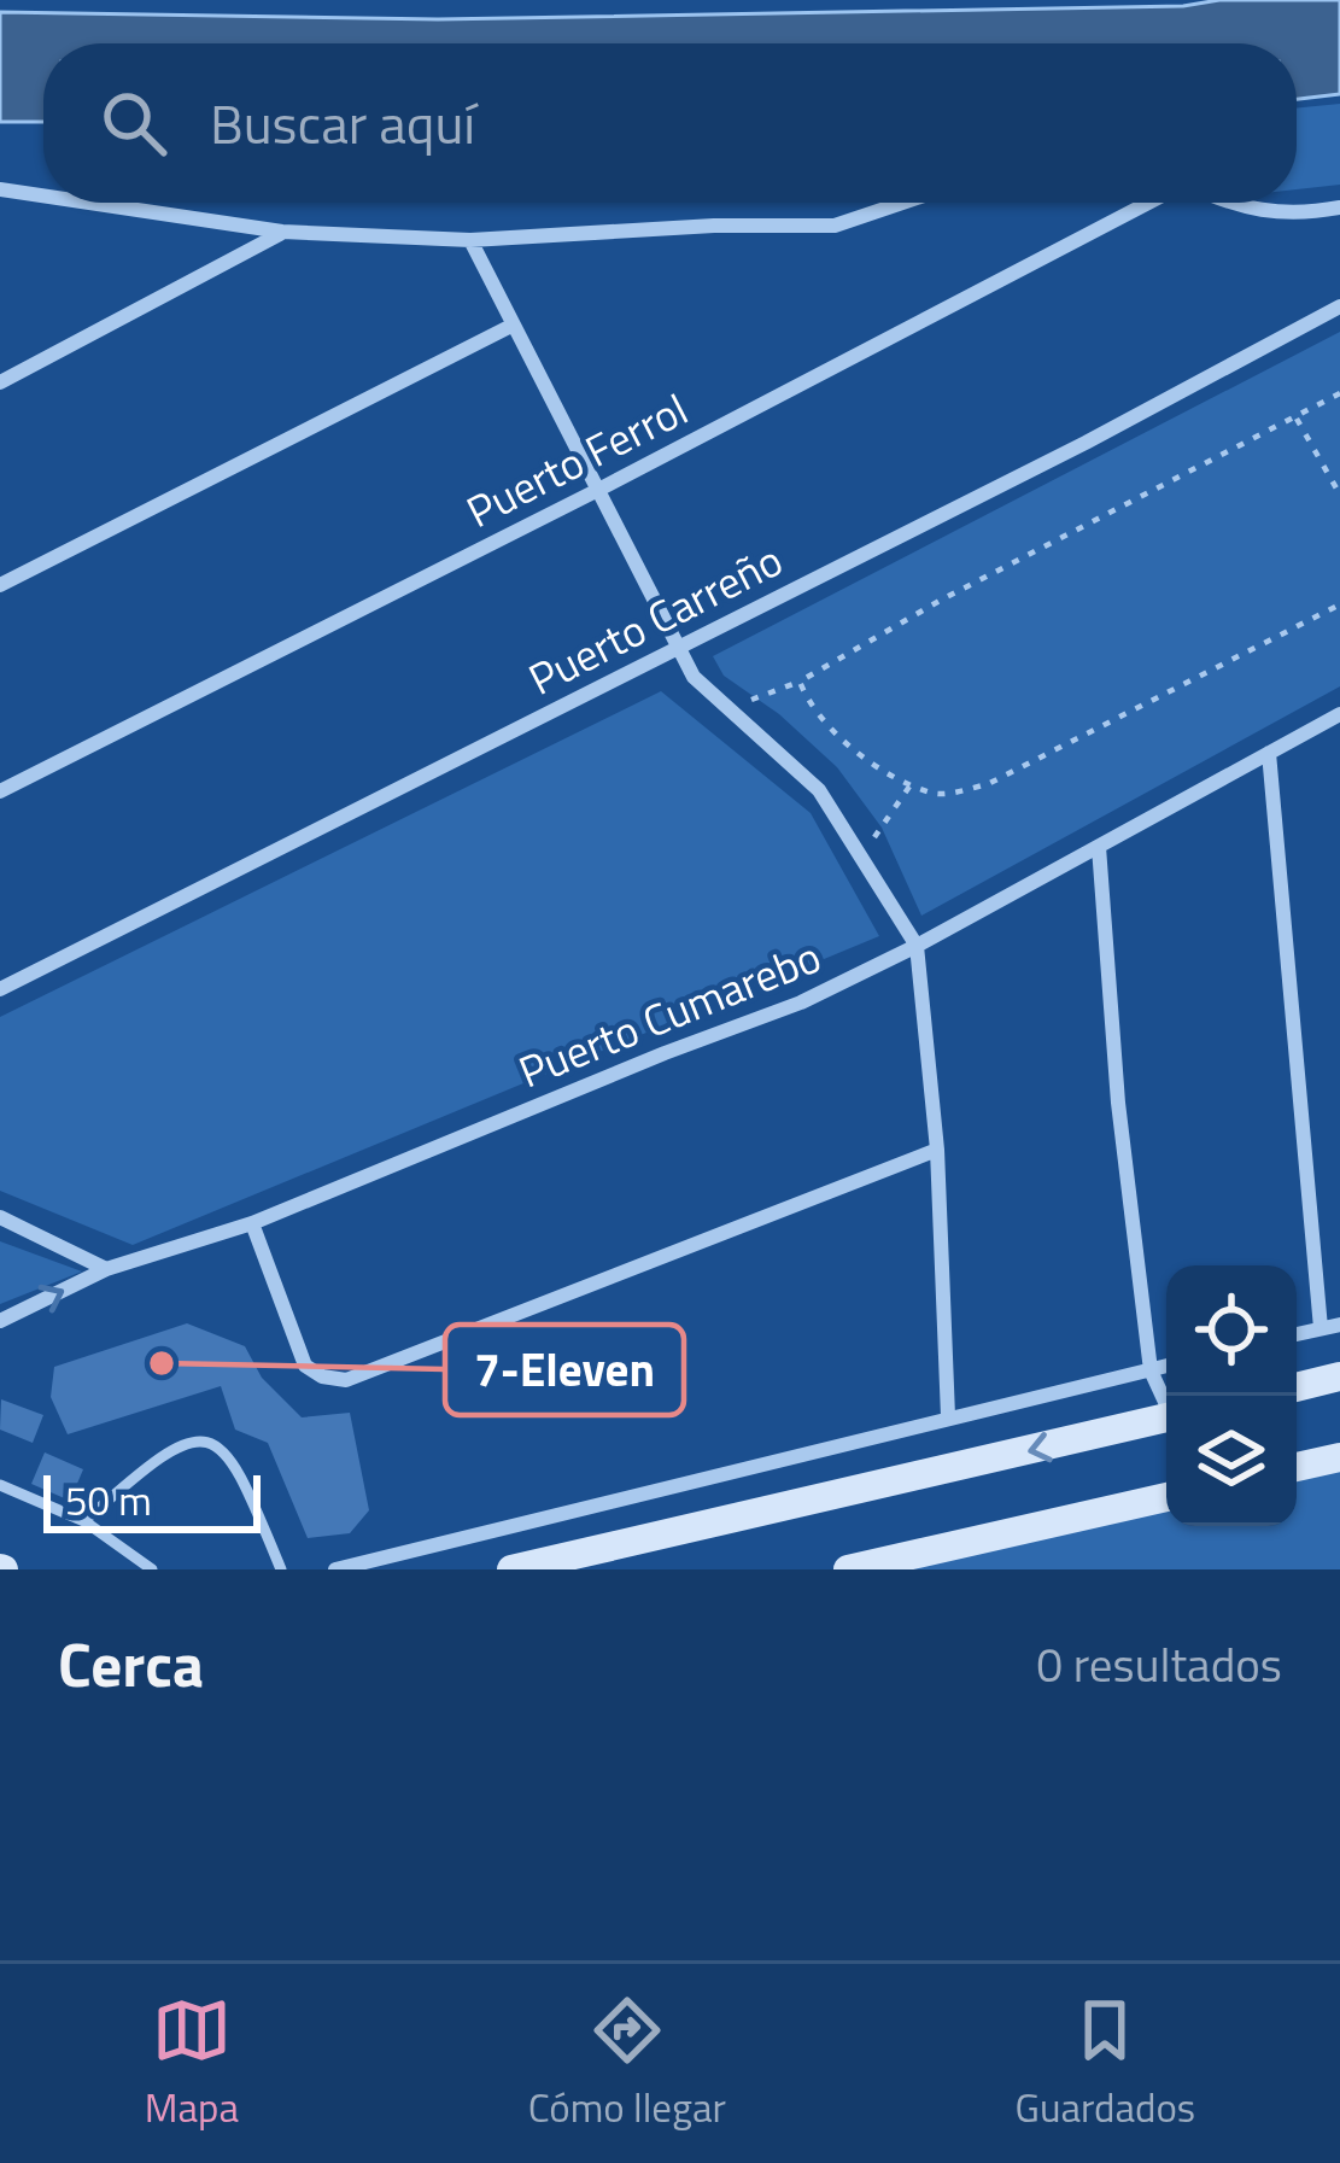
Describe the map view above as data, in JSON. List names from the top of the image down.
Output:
{
  "streets": {
    "street": ["Puerto Ferrol", "Puerto Carreño", "Puerto Cumarebo"]
  },
  "places": ["7-Eleven"],
  "scale_bar": "50 m",
  "page": {
    "search": "Buscar aquí",
    "scale": "50 m",
    "heading": ["Cerca", "0 resultados"],
    "nav": ["Mapa", "Cómo llegar", "Guardados"]
  }
}
